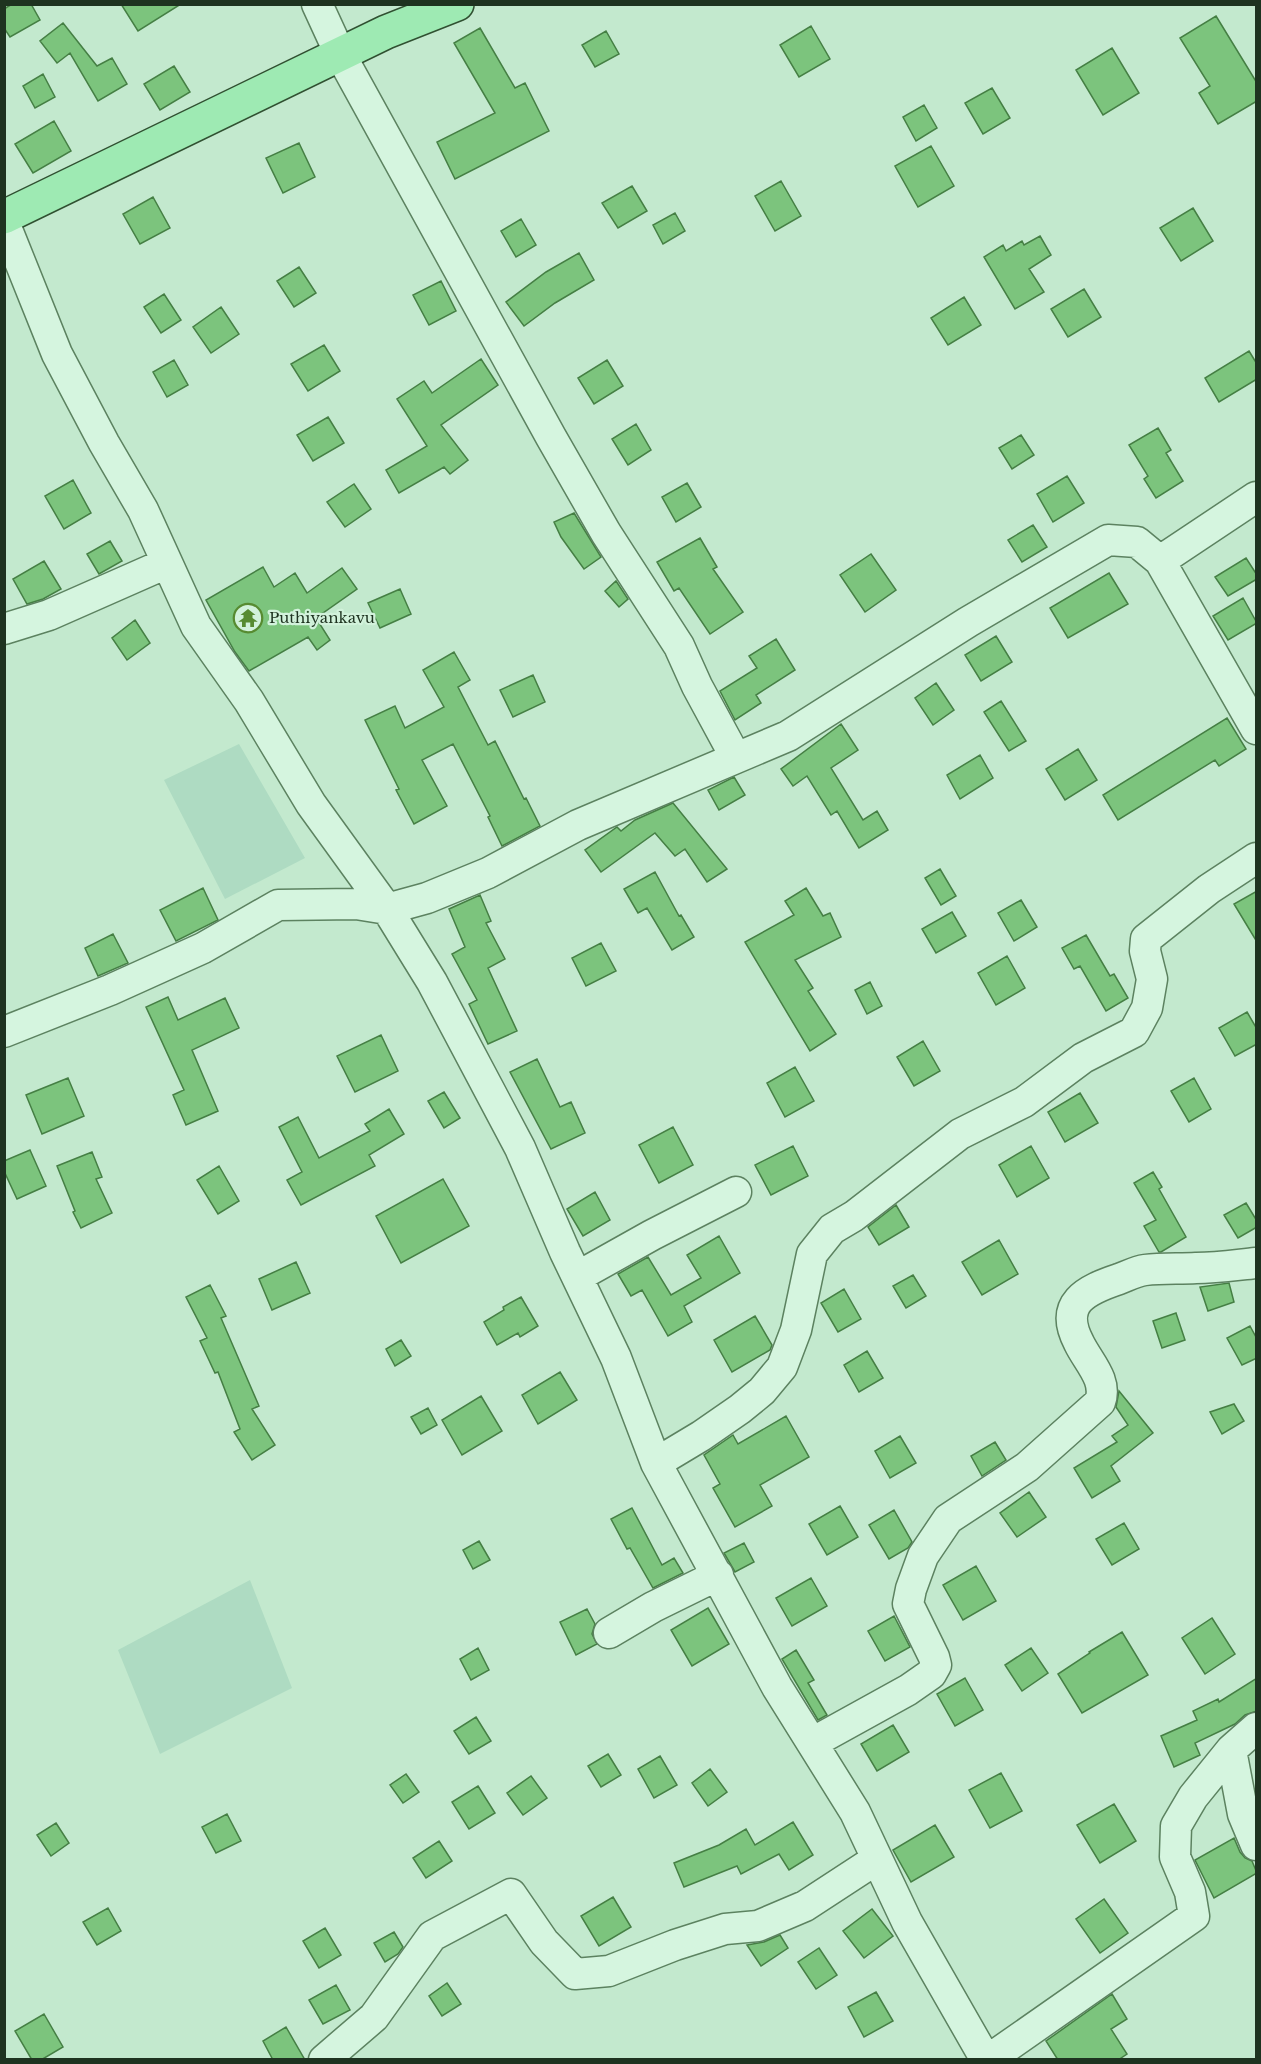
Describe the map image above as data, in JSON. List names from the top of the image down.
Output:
{
  "places": {
    "temple": ["Puthiyankavu"]
  }
}
